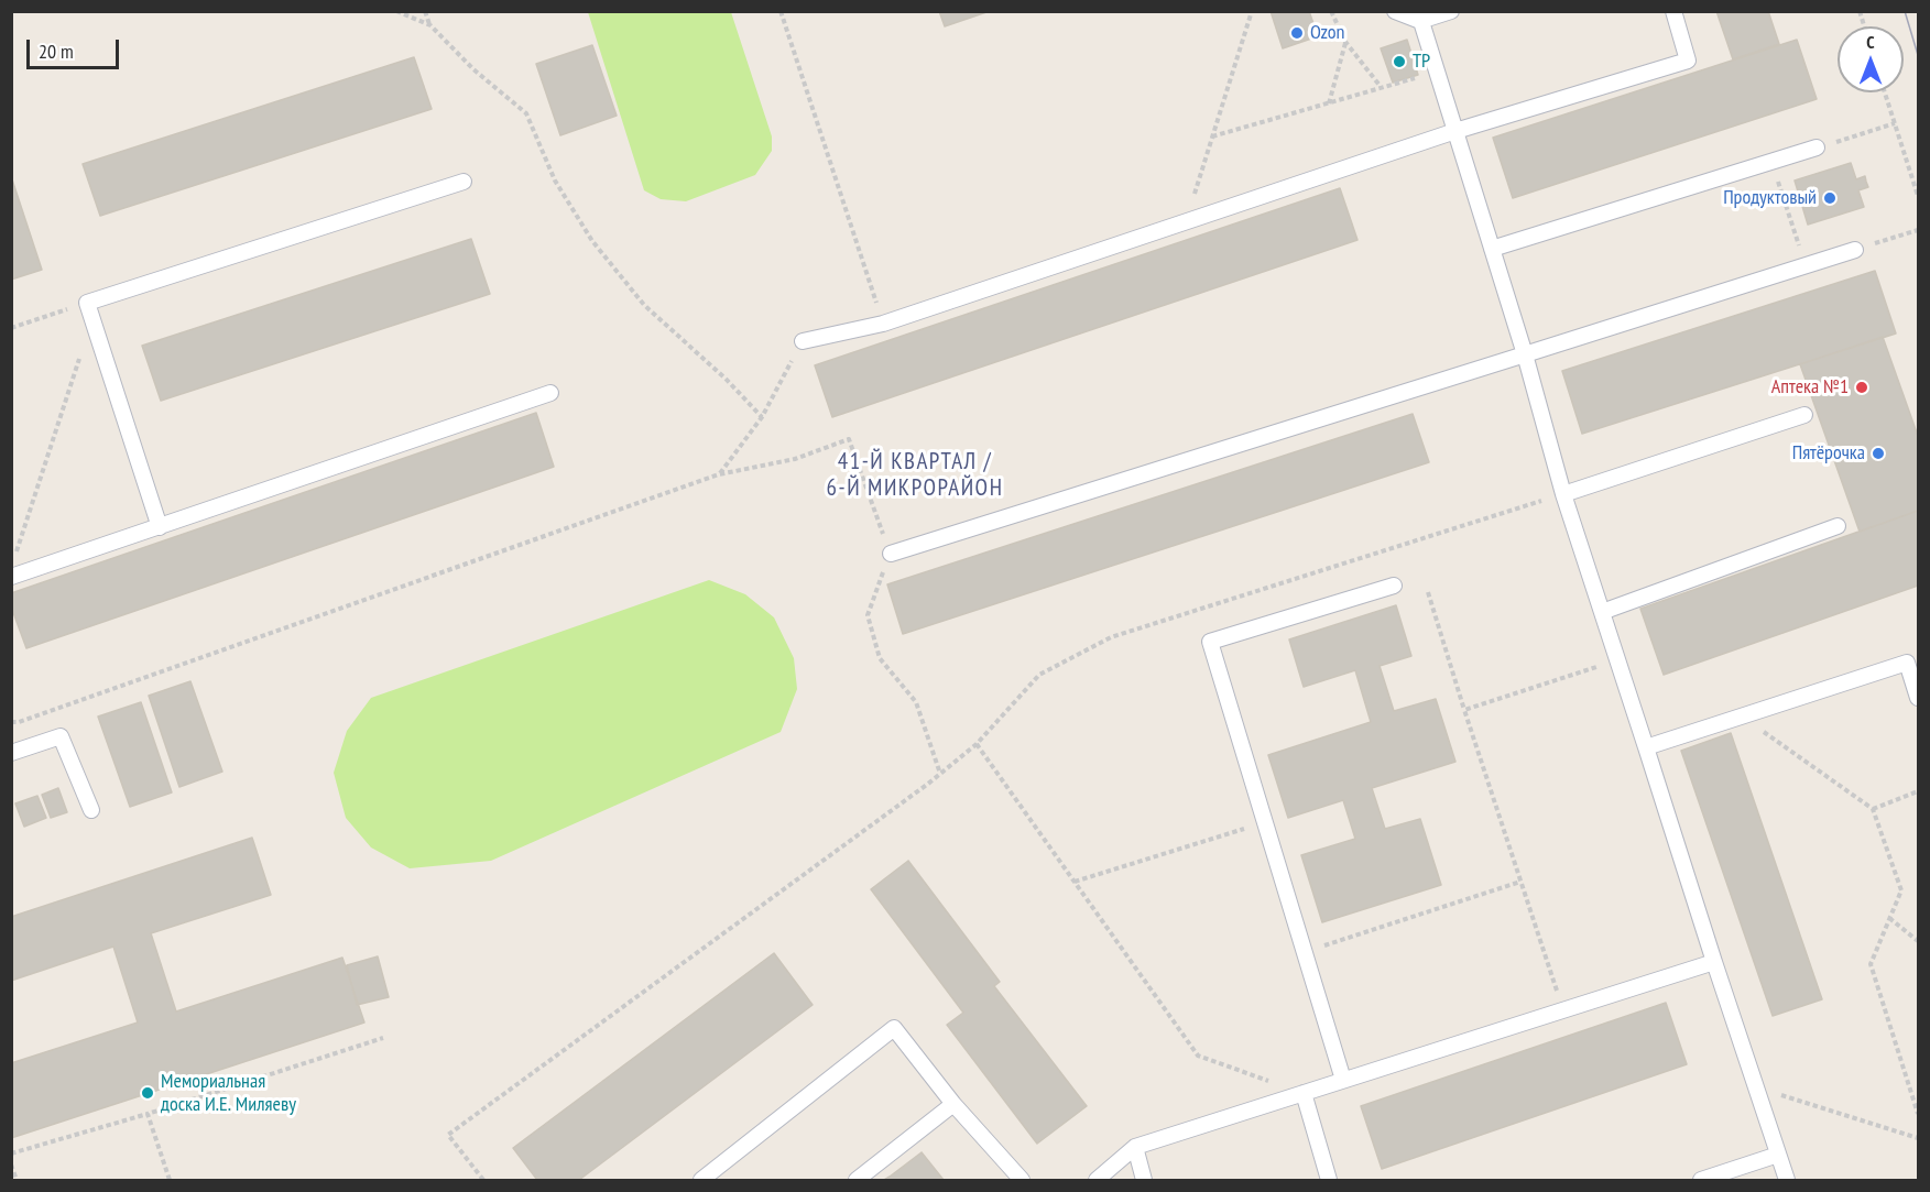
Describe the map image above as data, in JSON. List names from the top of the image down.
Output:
{
  "districts": ["41-Й КВАРТАЛ / 6-Й МИКРОРАЙОН"],
  "places": [
    "Ozon",
    "ТР",
    "Продуктовый",
    "Аптека №1",
    "Пятёрочка",
    "Мемориальная доска И.Е. Миляеву"
  ],
  "scale_bar": "20 m",
  "north": "top"
}
